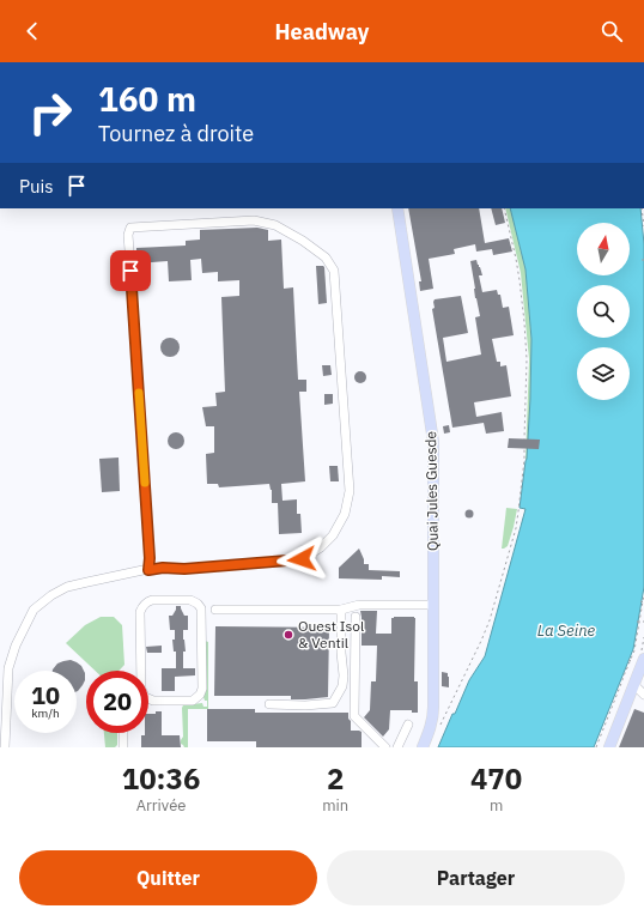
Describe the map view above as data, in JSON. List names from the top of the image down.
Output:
{
  "streets": {
    "main road": ["Quai Jules Guesde"]
  },
  "water": ["La Seine"],
  "places": ["Ouest Isol & Ventil"],
  "north": "top",
  "page": {
    "header": "Headway",
    "turn": ["160 m", "Tournez à droite"],
    "then": "Puis",
    "speed": "10 km/h",
    "limit": "20",
    "eta": [
      "10:36",
      "Arrivée",
      "2",
      "min",
      "470",
      "m"
    ],
    "buttons": ["Quitter", "Partager"]
  }
}
